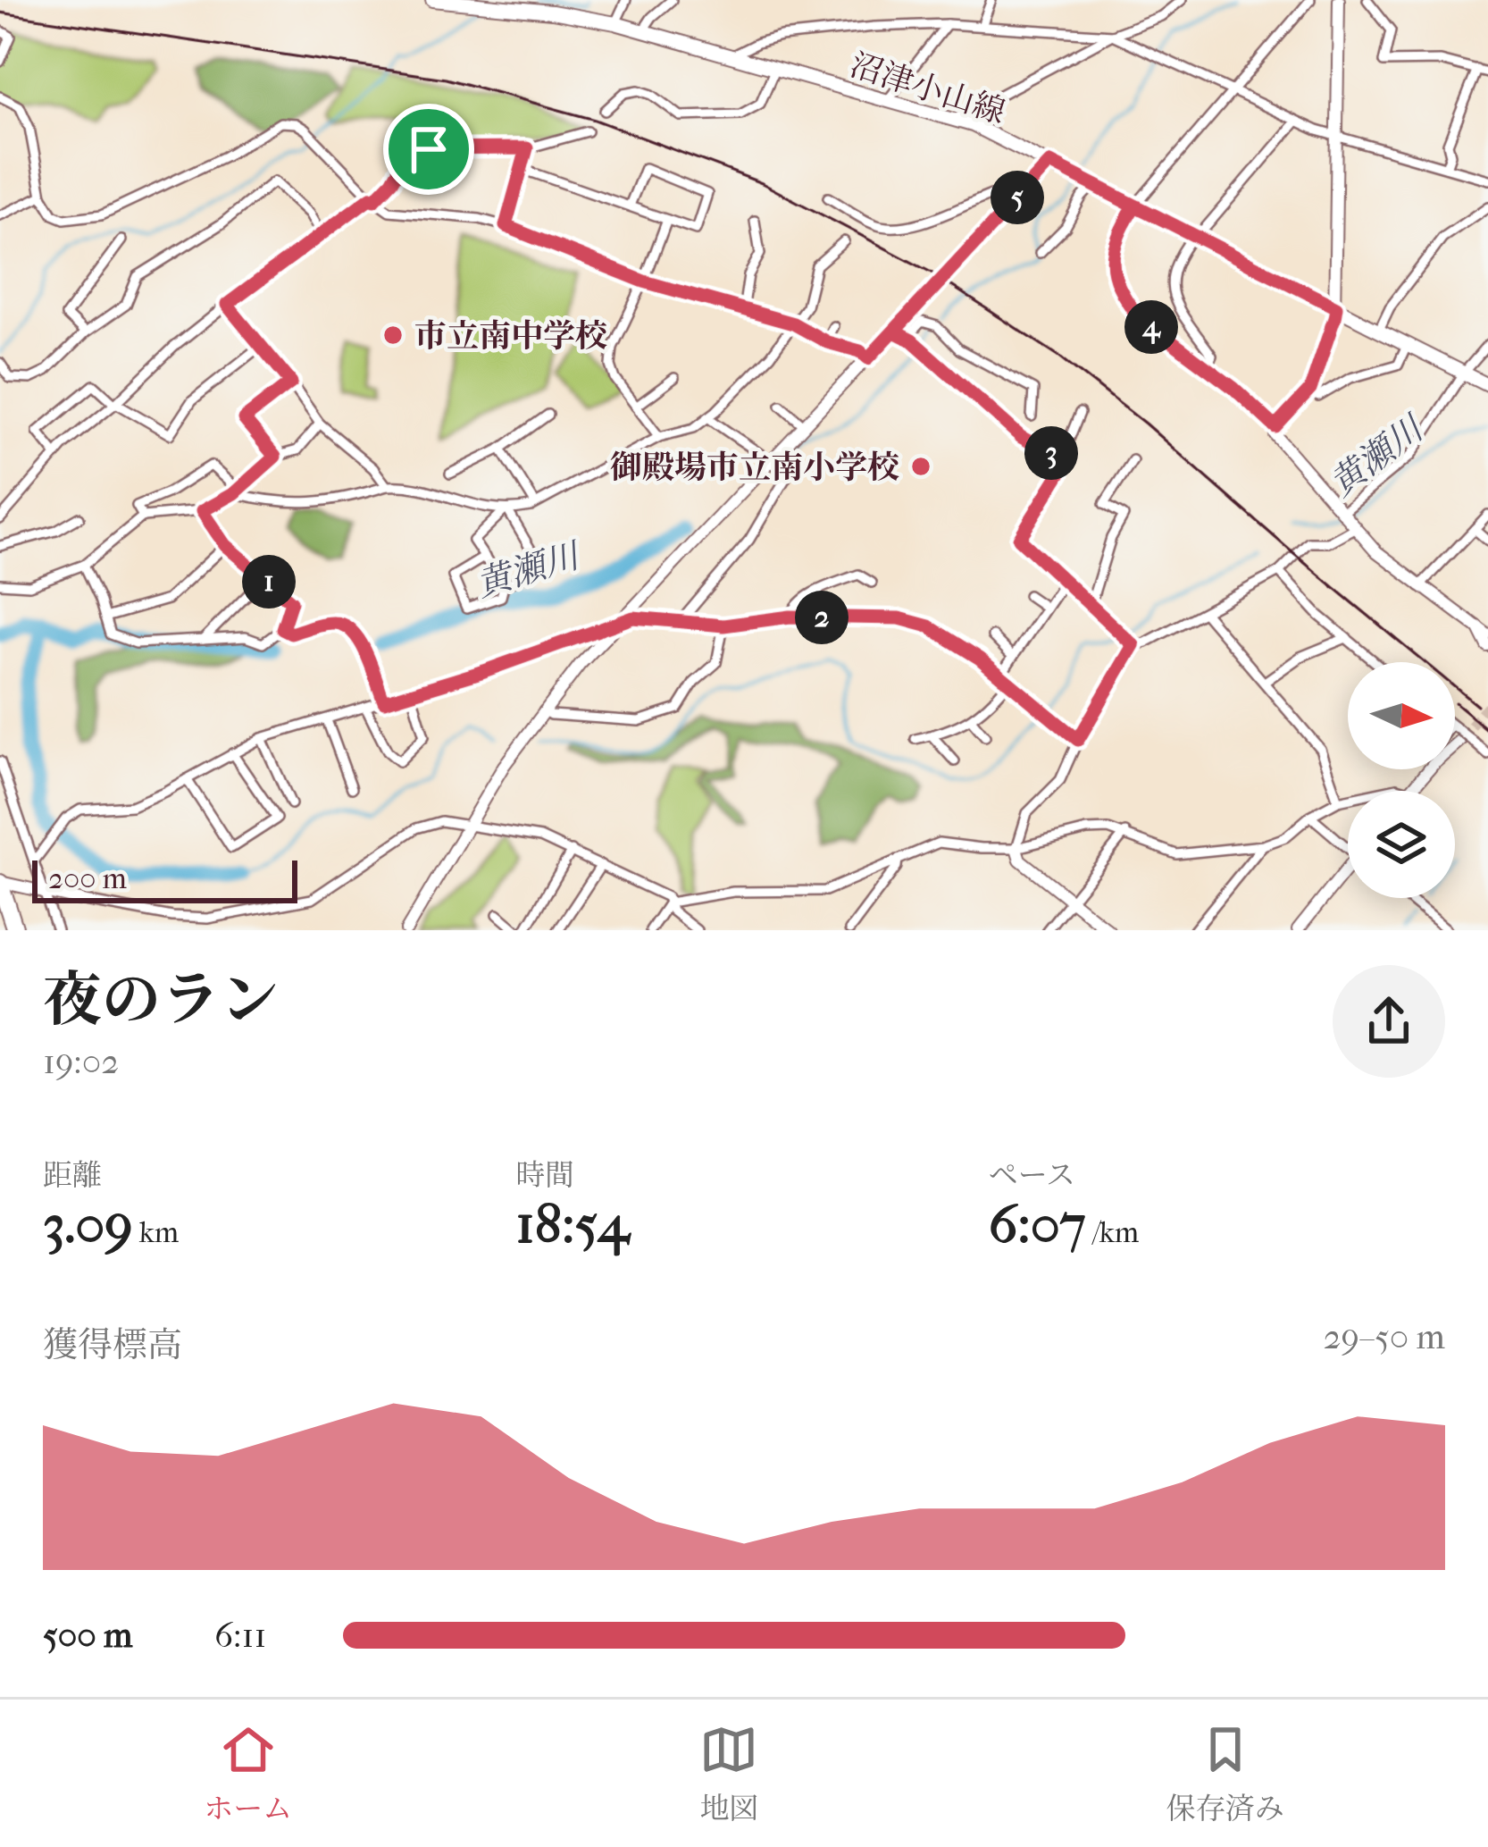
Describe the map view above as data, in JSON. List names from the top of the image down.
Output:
{
  "streets": {
    "main road": ["沼津小山線"]
  },
  "water": ["黄瀬川"],
  "places": ["市立南中学校", "御殿場市立南小学校"],
  "scale_bar": "200 m",
  "north": "right",
  "page": {
    "pins": [
      "5",
      "4",
      "3",
      "1",
      "2"
    ],
    "scale": "200 m",
    "heading": ["夜のラン", "19:02"],
    "stats": [
      ["距離", "3.09 km"],
      ["時間", "18:54"],
      ["ペース", "6:07 /km"]
    ],
    "chart": ["獲得標高", "29–50 m"],
    "list": [
      {
        "name": "500 m",
        "note": "6:11"
      }
    ],
    "tabs": ["ホーム", "地図", "保存済み"]
  }
}
